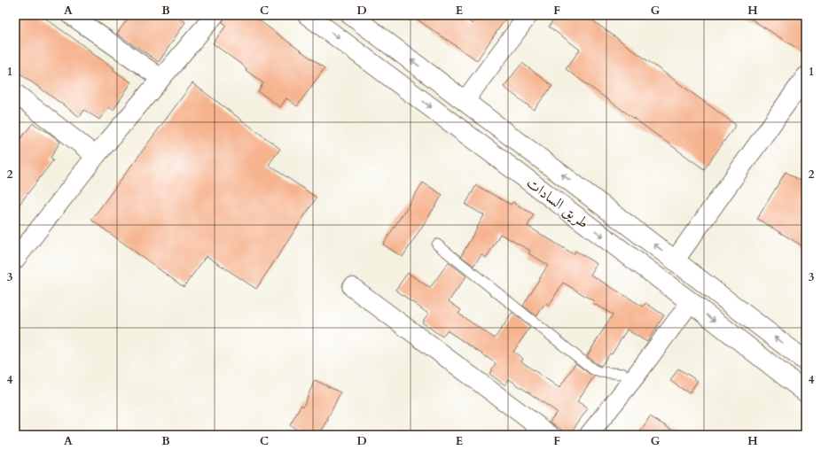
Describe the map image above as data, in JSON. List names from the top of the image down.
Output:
{
  "streets": {
    "main road": ["طريق السادات"]
  },
  "grid": {
    "columns": [
      "A",
      "B",
      "C",
      "D",
      "E",
      "F",
      "G",
      "H"
    ],
    "rows": [
      "1",
      "2",
      "3",
      "4"
    ]
  }
}
